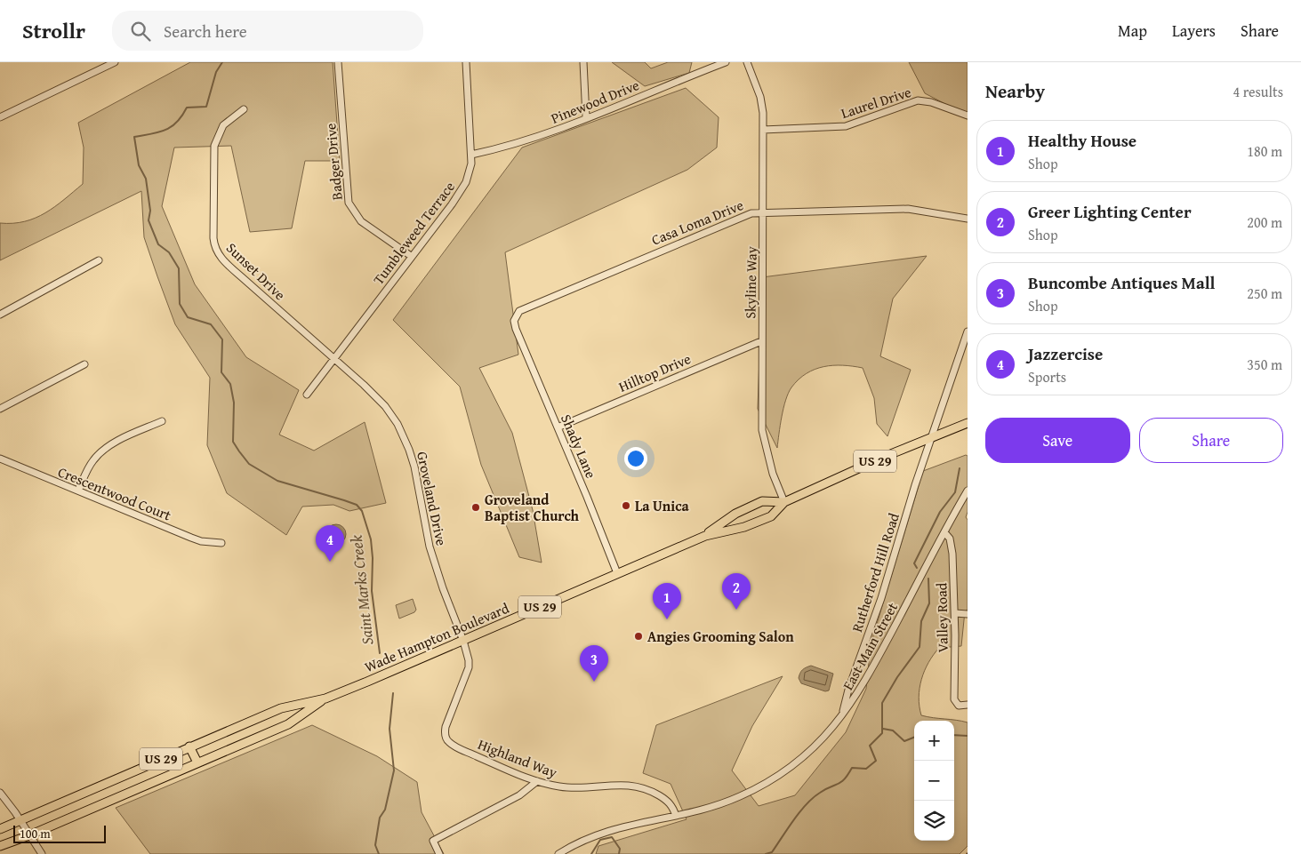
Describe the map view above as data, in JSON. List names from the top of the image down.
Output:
{
  "streets": {
    "main road": ["US 29", "Wade Hampton Boulevard"],
    "street": [
      "Pinewood Drive",
      "Laurel Drive",
      "Badger Drive",
      "Casa Loma Drive",
      "Tumbleweed Terrace",
      "Sunset Drive",
      "Skyline Way",
      "Hilltop Drive",
      "Shady Lane",
      "Crescentwood Court",
      "Groveland Drive",
      "Rutherford Hill Road",
      "Valley Road",
      "East Main Street",
      "Highland Way"
    ]
  },
  "crossings": [
    ["Pinewood Drive", "Tumbleweed Terrace"],
    ["Laurel Drive", "Skyline Way"],
    ["Badger Drive", "Tumbleweed Terrace"],
    ["Casa Loma Drive", "Skyline Way"],
    ["Casa Loma Drive", "Shady Lane"],
    ["Tumbleweed Terrace", "Sunset Drive"],
    ["Tumbleweed Terrace", "Groveland Drive"],
    ["Sunset Drive", "Groveland Drive"],
    ["Skyline Way", "Hilltop Drive"],
    ["Skyline Way", "Wade Hampton Boulevard"],
    ["Hilltop Drive", "Shady Lane"],
    ["Shady Lane", "Wade Hampton Boulevard"],
    ["Groveland Drive", "Wade Hampton Boulevard"],
    ["Groveland Drive", "Highland Way"],
    ["Rutherford Hill Road", "Wade Hampton Boulevard"],
    ["Rutherford Hill Road", "East Main Street"],
    ["Valley Road", "East Main Street"],
    ["Wade Hampton Boulevard", "Highland Way"],
    ["East Main Street", "Highland Way"]
  ],
  "water": ["Saint Marks Creek"],
  "places": ["La Unica", "Groveland Baptist Church", "Angies Grooming Salon"],
  "scale_bar": "100 m",
  "page": {
    "header": "Strollr",
    "search": "Search here",
    "nav": ["Map", "Layers", "Share"],
    "heading": ["Nearby", "4 results"],
    "list": [
      {
        "mark": "1",
        "name": "Healthy House",
        "note": "Shop",
        "value": "180 m"
      },
      {
        "mark": "2",
        "name": "Greer Lighting Center",
        "note": "Shop",
        "value": "200 m"
      },
      {
        "mark": "3",
        "name": "Buncombe Antiques Mall",
        "note": "Shop",
        "value": "250 m"
      },
      {
        "mark": "4",
        "name": "Jazzercise",
        "note": "Sports",
        "value": "350 m"
      }
    ],
    "buttons": ["Save", "Share"],
    "pins": [
      "4",
      "2",
      "1",
      "3"
    ],
    "map_buttons": ["+", "−"],
    "scale": "100 m"
  }
}
